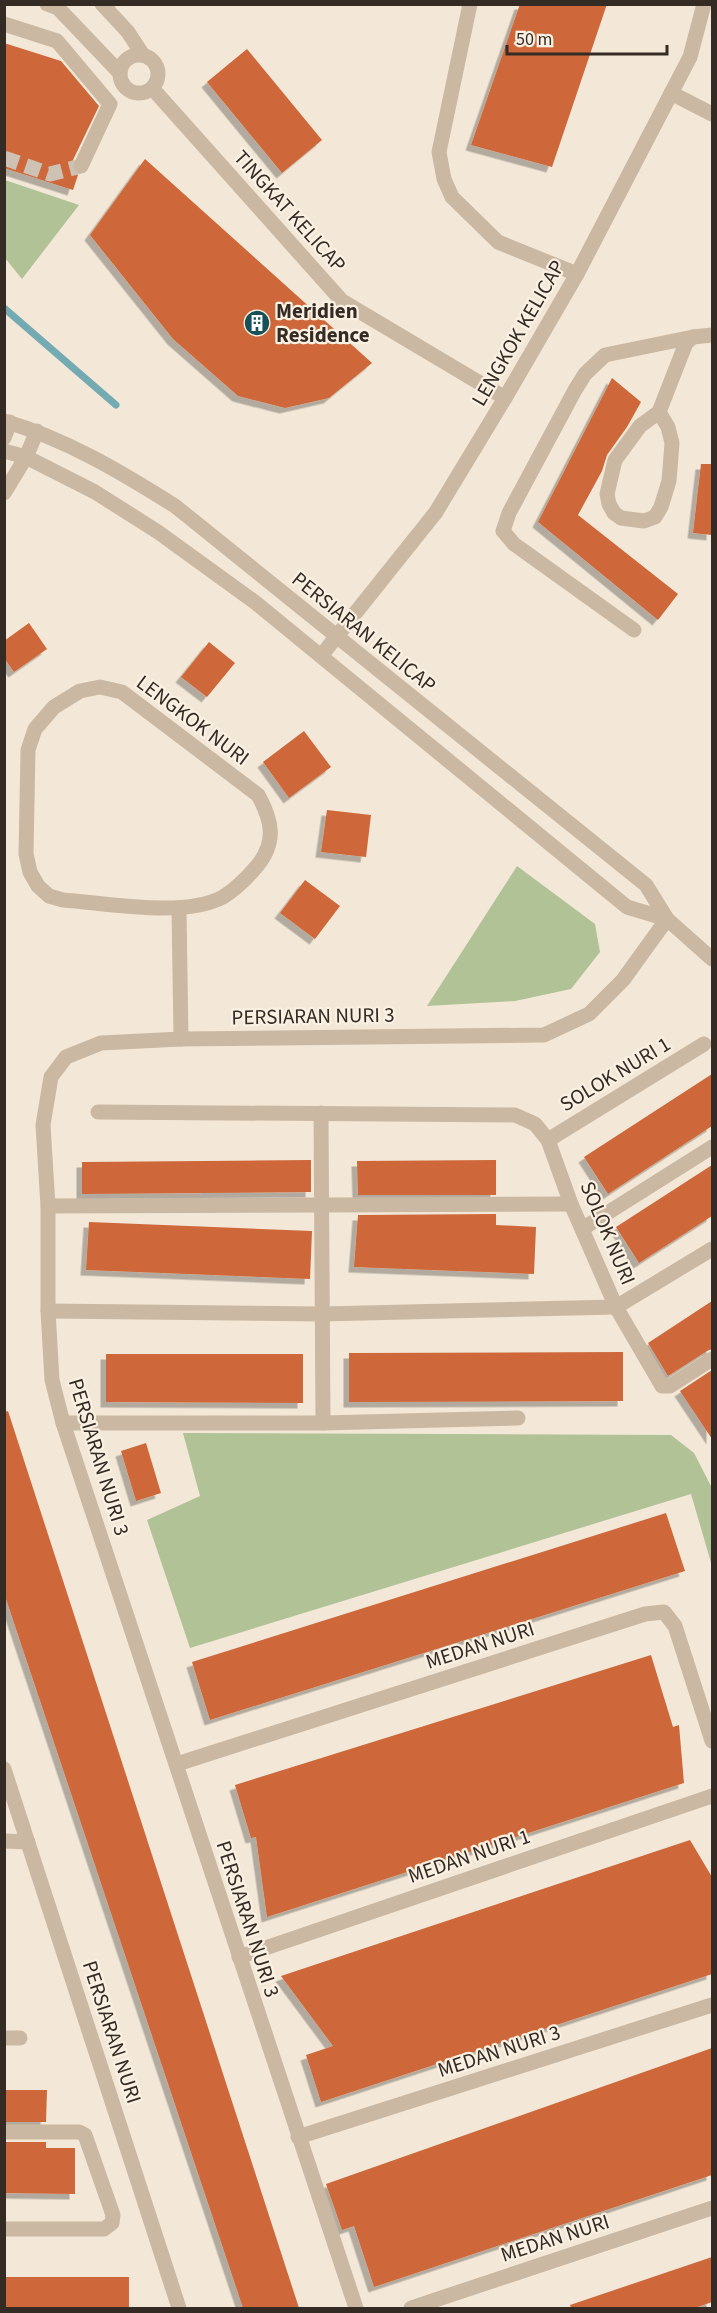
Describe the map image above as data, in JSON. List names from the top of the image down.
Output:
{
  "streets": {
    "street": [
      "TINGKAT KELICAP",
      "LENGKOK KELICAP",
      "PERSIARAN KELICAP",
      "LENGKOK NURI",
      "PERSIARAN NURI 3",
      "SOLOK NURI 1",
      "SOLOK NURI",
      "MEDAN NURI",
      "MEDAN NURI 1",
      "PERSIARAN NURI",
      "MEDAN NURI 3"
    ]
  },
  "crossings": [
    ["TINGKAT KELICAP", "LENGKOK KELICAP"],
    ["LENGKOK KELICAP", "PERSIARAN KELICAP"],
    ["PERSIARAN KELICAP", "PERSIARAN NURI 3"],
    ["PERSIARAN NURI 3", "SOLOK NURI"],
    ["PERSIARAN NURI 3", "MEDAN NURI"],
    ["PERSIARAN NURI 3", "MEDAN NURI 1"],
    ["PERSIARAN NURI 3", "MEDAN NURI 3"],
    ["SOLOK NURI 1", "SOLOK NURI"]
  ],
  "places": {
    "building": ["Meridien Residence"]
  },
  "scale_bar": "50 m"
}
